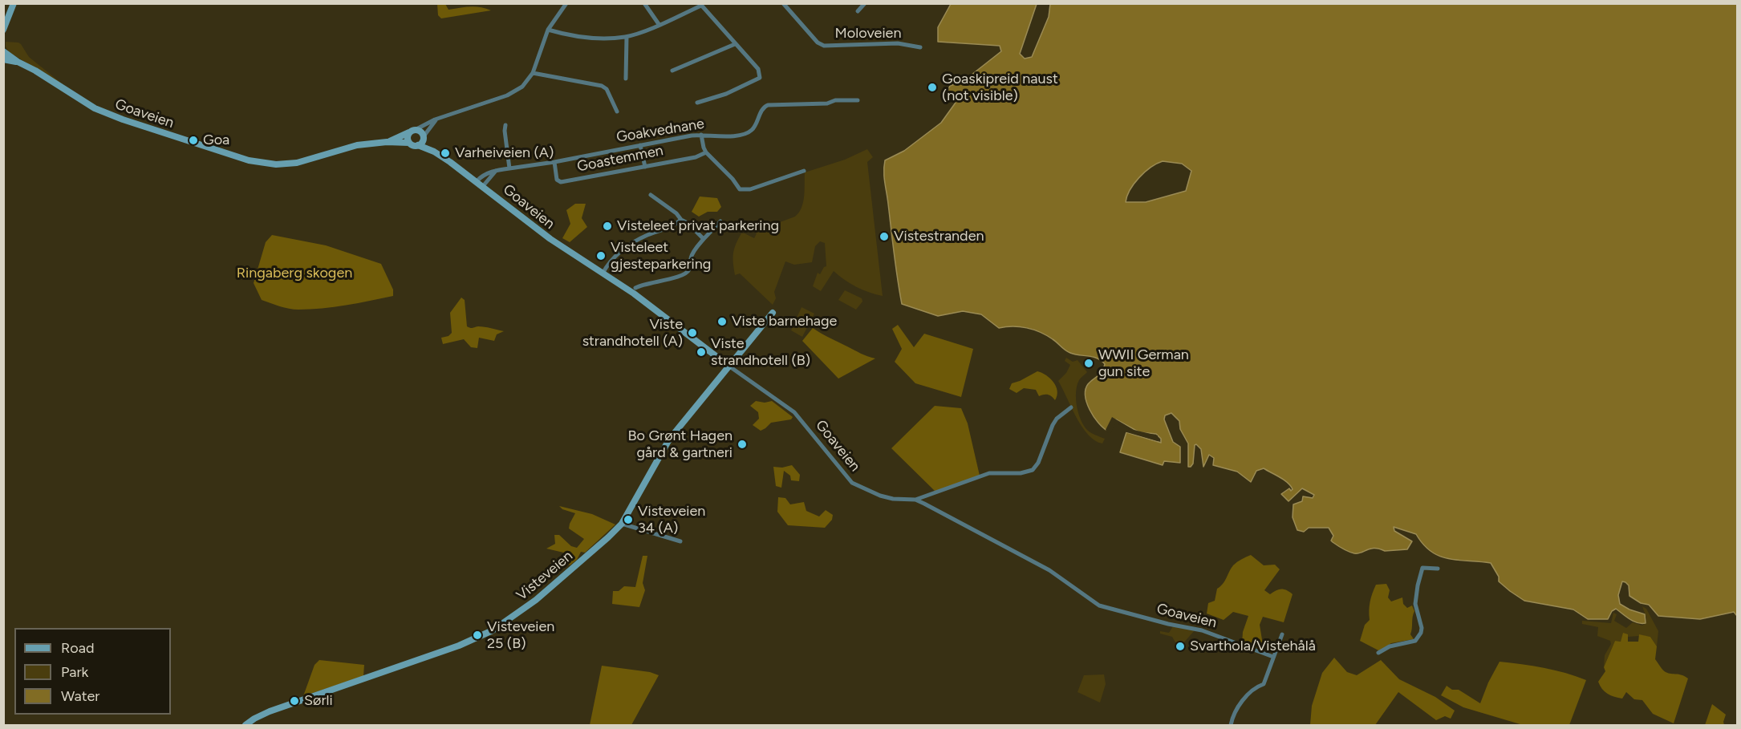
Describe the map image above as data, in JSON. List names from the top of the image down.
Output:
{
  "streets": {
    "main road": ["Goaveien", "Visteveien"],
    "street": ["Moloveien", "Goakvednane", "Goastemmen"]
  },
  "crossings": [
    ["Goaveien", "Goakvednane"],
    ["Goaveien", "Visteveien"],
    ["Goakvednane", "Goastemmen"]
  ],
  "parks": ["Ringaberg skogen"],
  "places": [
    "Goaskipreid naust (not visible)",
    "Goa",
    "Varheiveien (A)",
    "Visteleet privat parkering",
    "Vistestranden",
    "Visteleet gjesteparkering",
    "Viste barnehage",
    "Viste strandhotell (A)",
    "Viste strandhotell (B)",
    "WWII German gun site",
    "Bo Grønt Hagen gård & gartneri",
    "Visteveien 34 (A)",
    "Visteveien 25 (B)",
    "Svarthola/Vistehålå",
    "Sørli"
  ],
  "legend": ["Road", "Park", "Water"]
}
